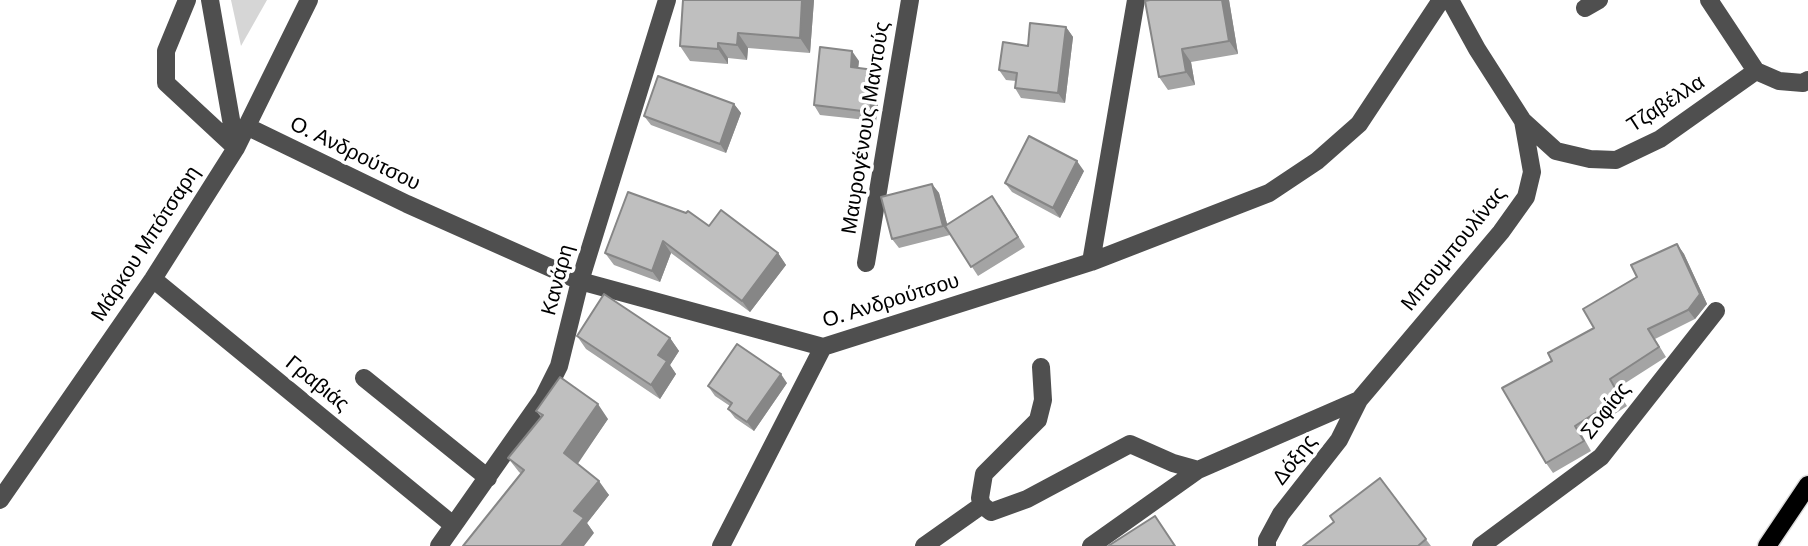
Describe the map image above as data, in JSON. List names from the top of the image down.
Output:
{
  "streets": {
    "street": [
      "Τζαβέλλα",
      "Μαυρογένους Μαντούς",
      "Ο. Ανδρούτσου",
      "Μάρκου Μπότσαρη",
      "Μπουμπουλίνας",
      "Κανάρη",
      "Γραβιάς",
      "Σοφίας",
      "Δόξης"
    ]
  },
  "crossings": [
    ["Τζαβέλλα", "Μπουμπουλίνας"],
    ["Ο. Ανδρούτσου", "Μάρκου Μπότσαρη"],
    ["Ο. Ανδρούτσου", "Κανάρη"],
    ["Μάρκου Μπότσαρη", "Γραβιάς"],
    ["Μπουμπουλίνας", "Δόξης"],
    ["Κανάρη", "Γραβιάς"]
  ]
}
